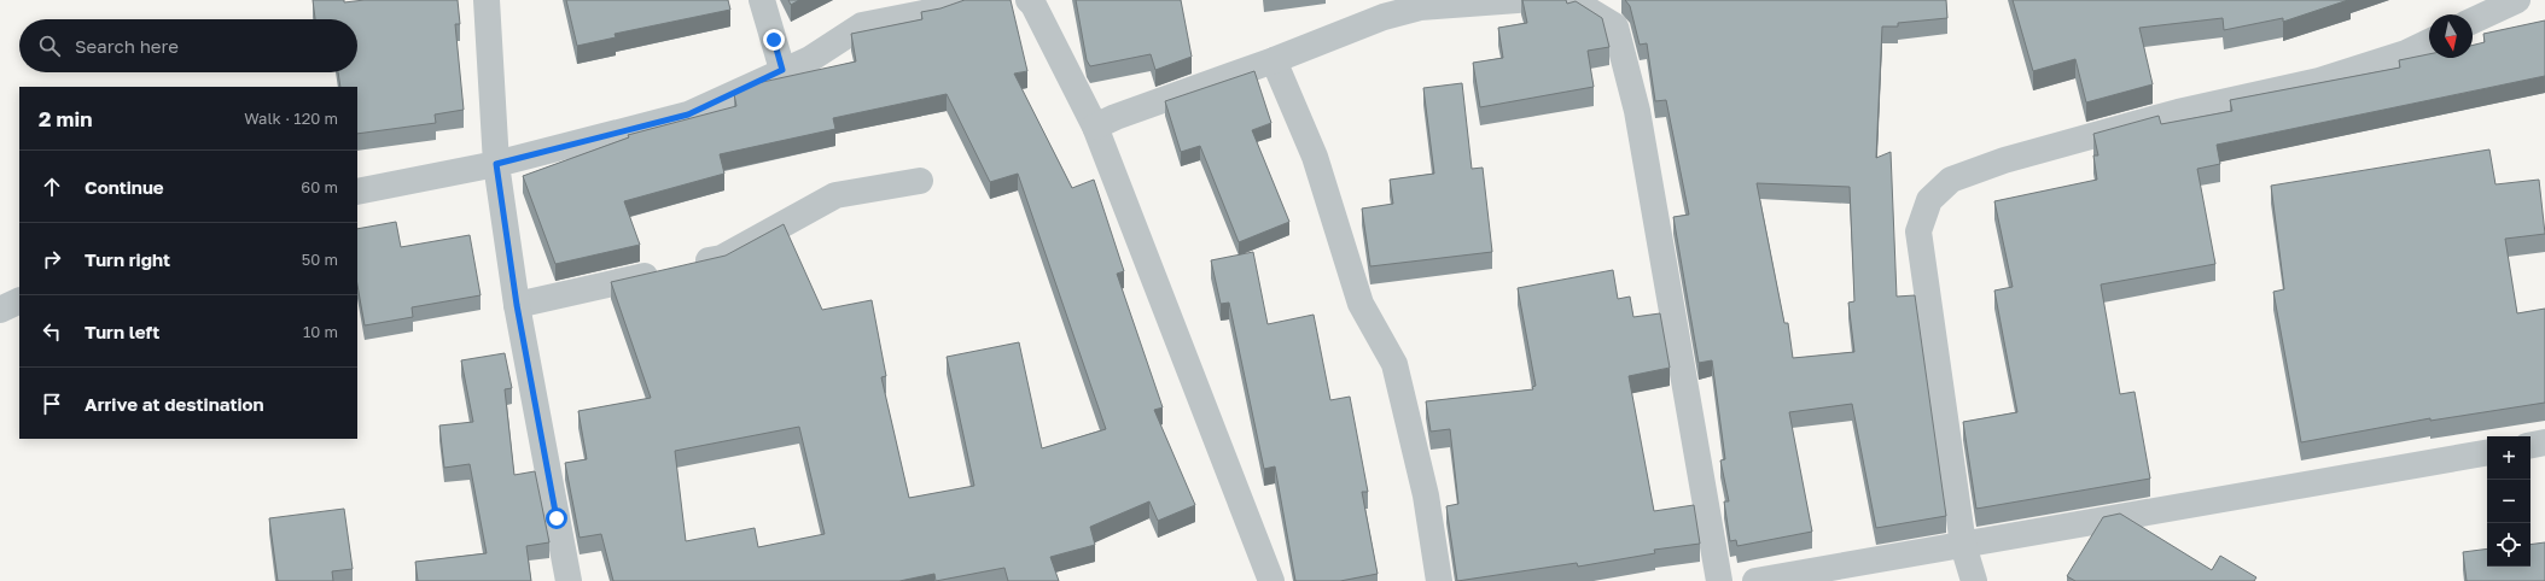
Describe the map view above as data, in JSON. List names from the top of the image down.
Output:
{
  "north": "bottom",
  "page": {
    "search": "Search here",
    "heading": ["2 min", "Walk · 120 m"],
    "list": [
      ["Continue", "60 m"],
      ["Turn right", "50 m"],
      ["Turn left", "10 m"],
      "Arrive at destination"
    ],
    "map_buttons": ["+", "−"]
  }
}
